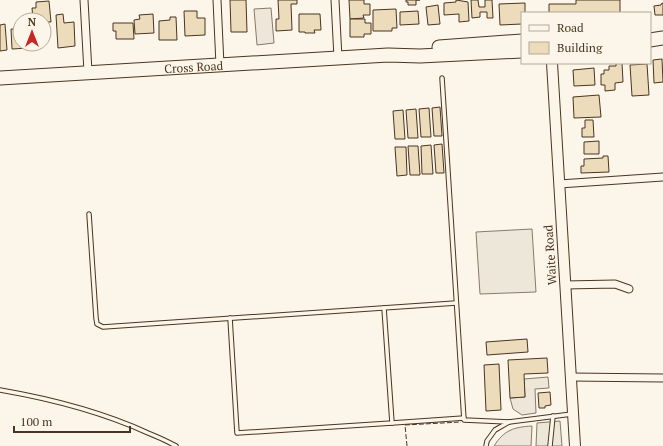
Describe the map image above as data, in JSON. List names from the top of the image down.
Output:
{
  "streets": {
    "highway": ["Cross Road"],
    "street": ["Waite Road"]
  },
  "legend": ["Road", "Building"],
  "scale_bar": "100 m",
  "north": "top"
}
